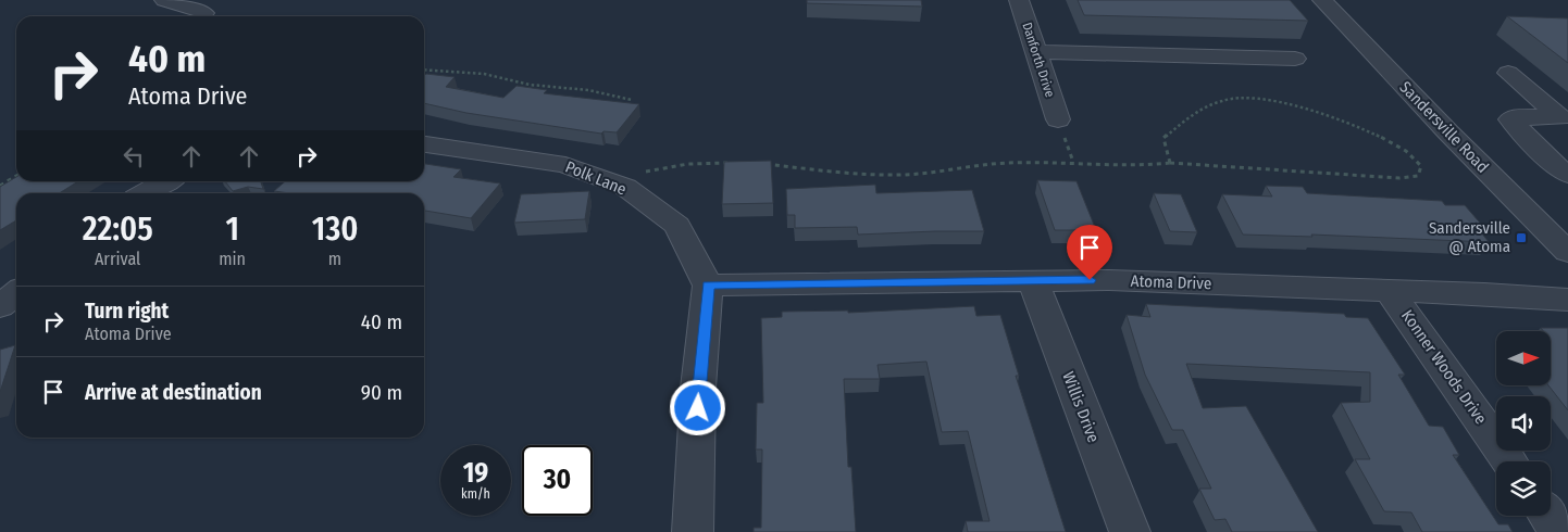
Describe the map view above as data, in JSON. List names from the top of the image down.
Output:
{
  "streets": {
    "street": [
      "Danforth Drive",
      "Sandersville Road",
      "Polk Lane",
      "Atoma Drive",
      "Konner Woods Drive",
      "Willis Drive"
    ]
  },
  "crossings": [
    ["Polk Lane", "Atoma Drive"],
    ["Atoma Drive", "Konner Woods Drive"],
    ["Atoma Drive", "Willis Drive"]
  ],
  "places": {
    "transit": ["Sandersville @ Atoma"]
  },
  "north": "right",
  "page": {
    "turn": ["40 m", "Atoma Drive"],
    "eta": [
      "22:05",
      "Arrival",
      "1",
      "min",
      "130",
      "m"
    ],
    "list": [
      {
        "name": "Turn right",
        "note": "Atoma Drive",
        "value": "40 m"
      },
      {
        "name": "Arrive at destination",
        "value": "90 m"
      }
    ],
    "speed": "19 km/h",
    "limit": "30"
  }
}
